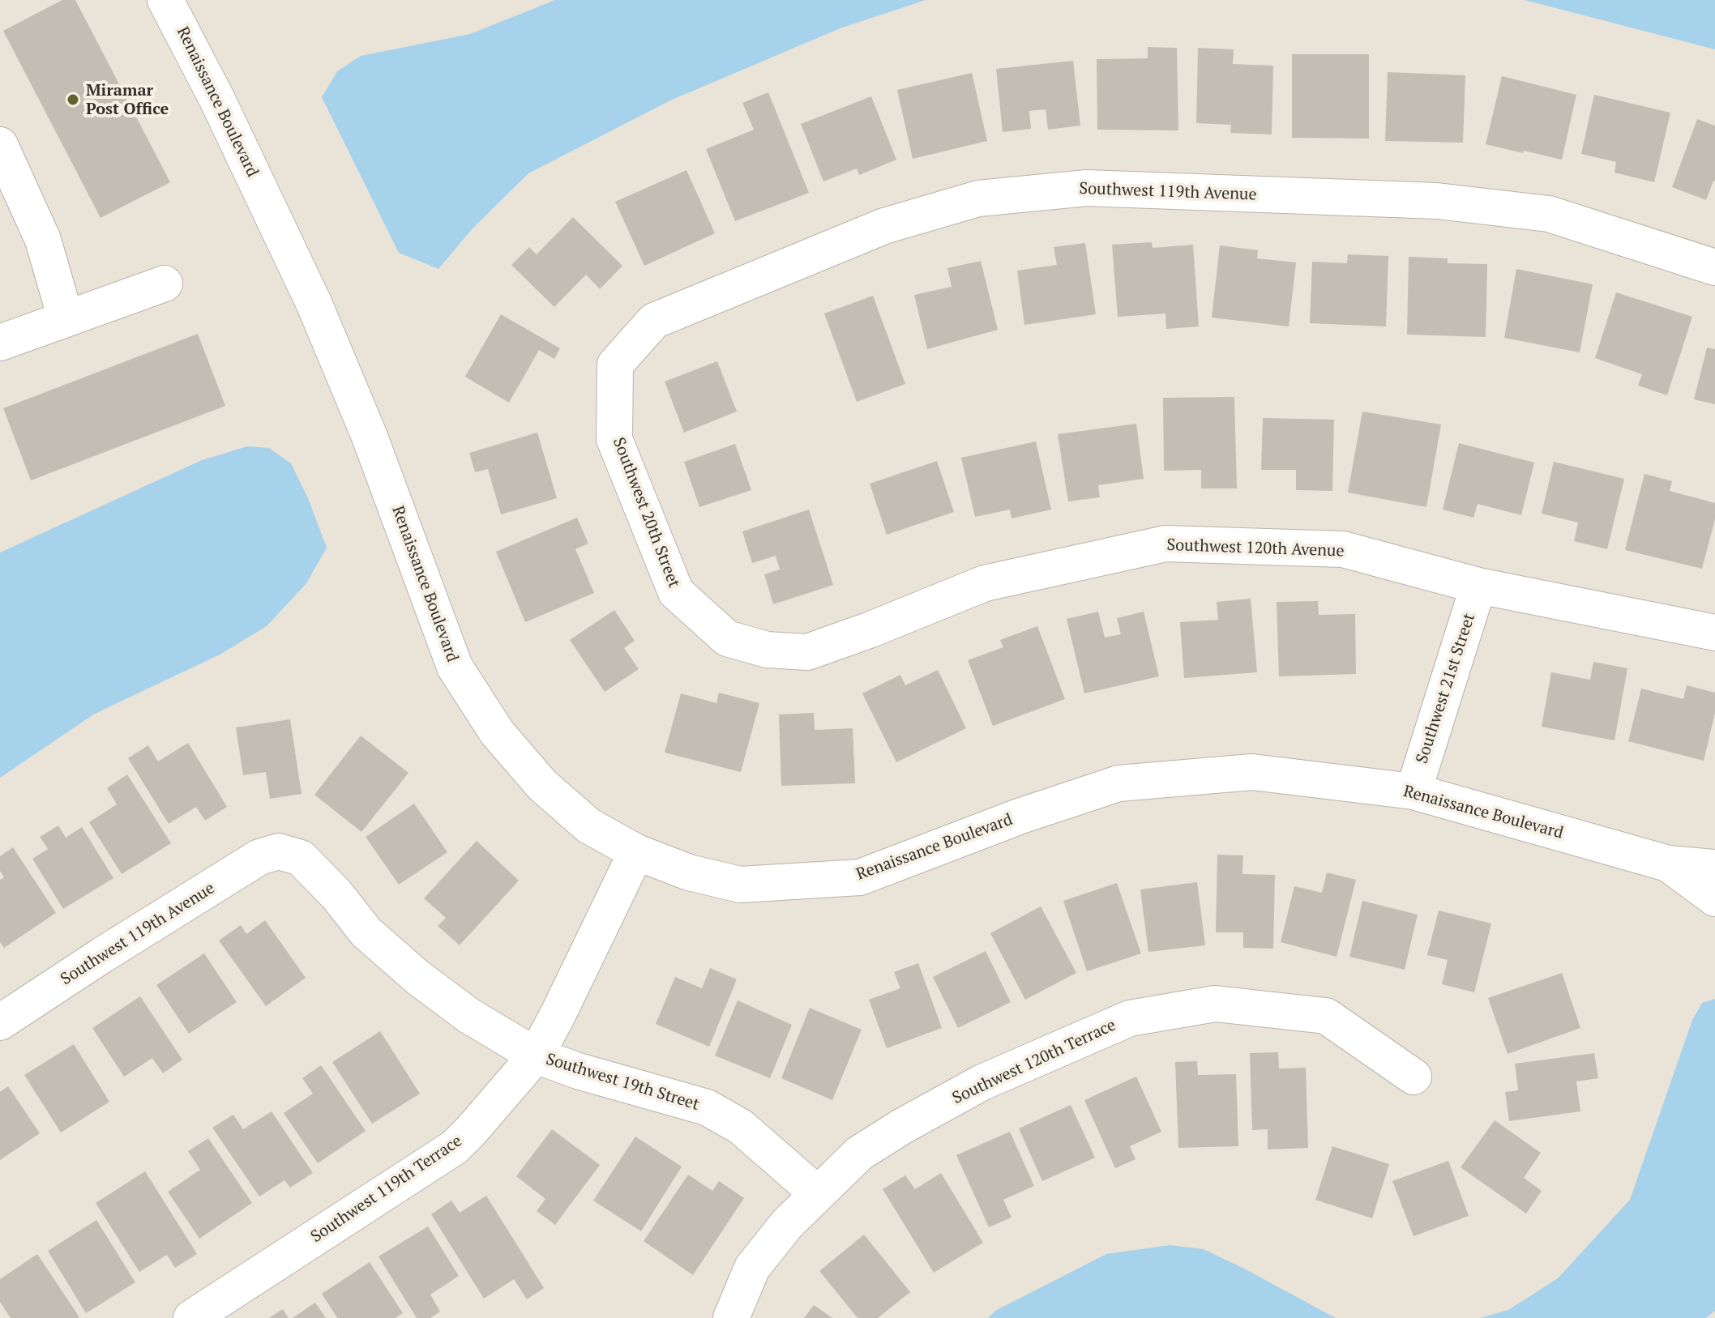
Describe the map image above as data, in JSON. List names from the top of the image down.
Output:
{
  "streets": {
    "street": [
      "Renaissance Boulevard",
      "Southwest 119th Avenue",
      "Southwest 20th Street",
      "Southwest 120th Avenue",
      "Southwest 21st Street",
      "Southwest 120th Terrace",
      "Southwest 19th Street",
      "Southwest 119th Terrace"
    ]
  },
  "crossings": [
    ["Renaissance Boulevard", "Southwest 21st Street"],
    ["Renaissance Boulevard", "Southwest 119th Terrace"],
    ["Southwest 119th Avenue", "Southwest 20th Street"],
    ["Southwest 119th Avenue", "Southwest 19th Street"],
    ["Southwest 20th Street", "Southwest 120th Avenue"],
    ["Southwest 120th Avenue", "Southwest 21st Street"],
    ["Southwest 120th Terrace", "Southwest 19th Street"],
    ["Southwest 19th Street", "Southwest 119th Terrace"]
  ],
  "places": ["Miramar Post Office"]
}
